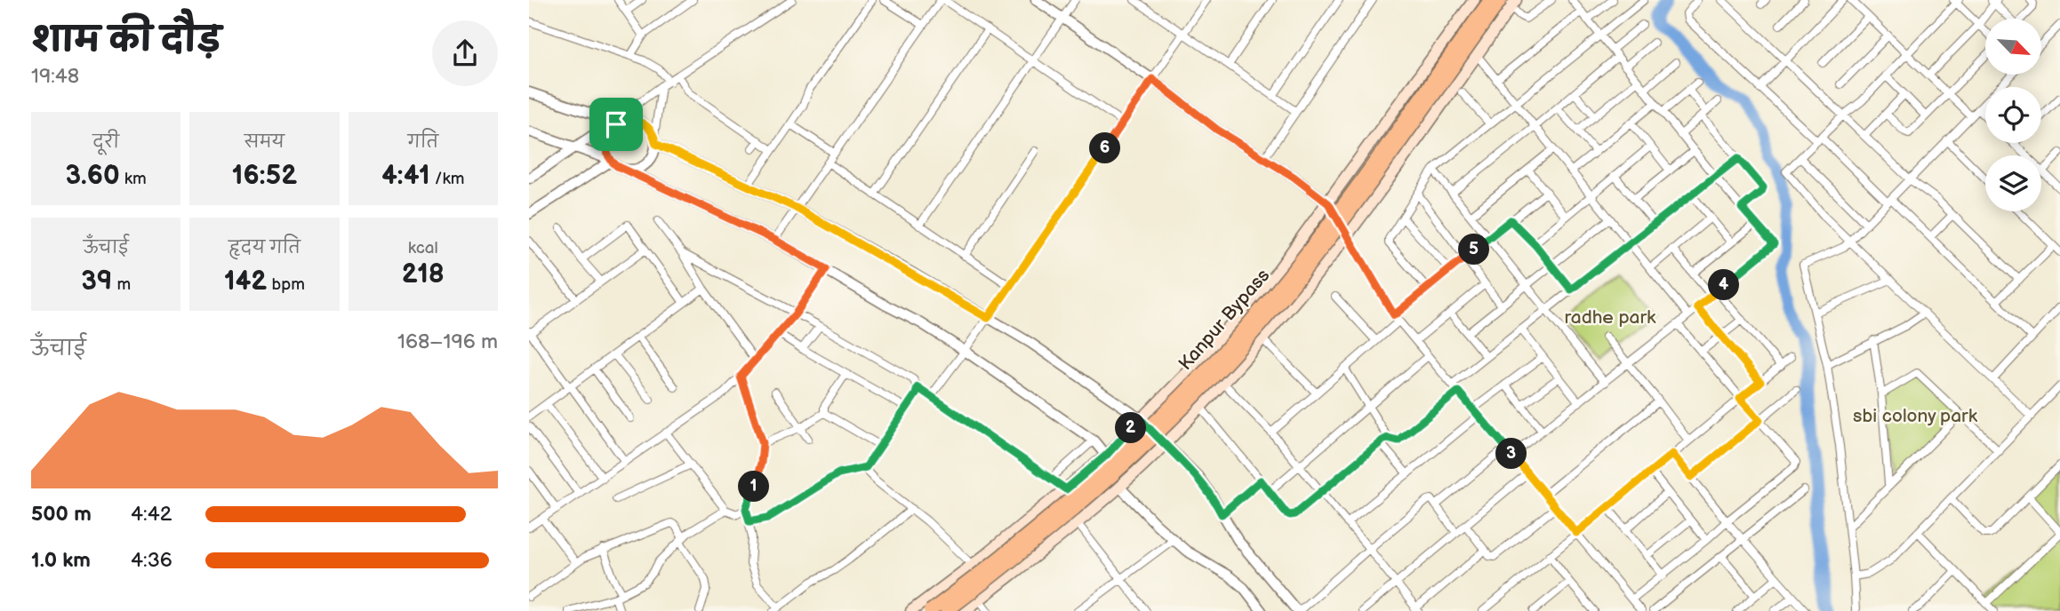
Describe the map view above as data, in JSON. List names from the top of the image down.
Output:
{
  "streets": {
    "highway": ["Kanpur Bypass"]
  },
  "parks": ["radhe park", "sbi colony park"],
  "north": "bottom right",
  "page": {
    "heading": ["शाम की दौड़", "19:48"],
    "stats": [
      ["दूरी", "3.60 km"],
      ["समय", "16:52"],
      ["गति", "4:41 /km"],
      ["ऊँचाई", "39 m"],
      ["हृदय गति", "142 bpm"],
      ["kcal", "218"]
    ],
    "pins": [
      "6",
      "5",
      "4",
      "2",
      "3",
      "1"
    ],
    "chart": ["ऊँचाई", "168–196 m"],
    "list": [
      {
        "name": "500 m",
        "note": "4:42"
      },
      {
        "name": "1.0 km",
        "note": "4:36"
      }
    ]
  }
}
